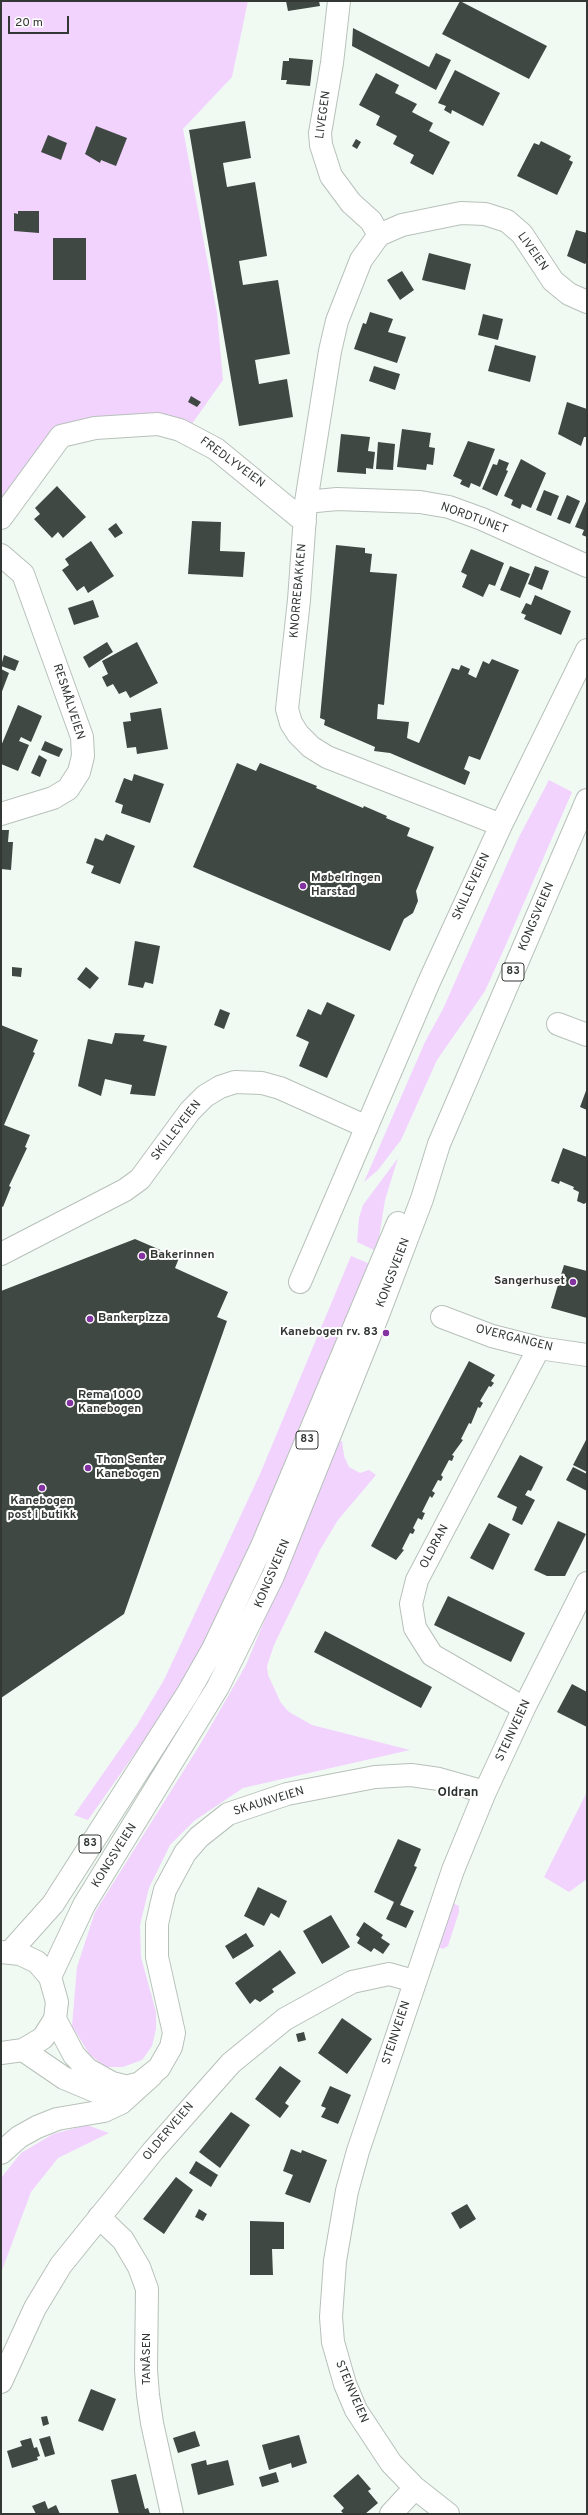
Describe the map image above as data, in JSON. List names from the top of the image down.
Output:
{
  "streets": {
    "main road": [
      "LIVEGEN",
      "LIVEIEN",
      "FREDLYVEIEN",
      "NORDTUNET",
      "KNORREBAKKEN",
      "RESMÅLVEIEN",
      "SKILLEVEIEN",
      "KONGSVEIEN",
      "83",
      "OVERGANGEN",
      "OLDRAN",
      "STEINVEIEN",
      "SKAUNVEIEN",
      "OLDERVEIEN",
      "TANÅSEN"
    ]
  },
  "crossings": [
    ["LIVEGEN", "LIVEIEN"],
    ["LIVEGEN", "KNORREBAKKEN"],
    ["LIVEIEN", "KNORREBAKKEN"],
    ["FREDLYVEIEN", "NORDTUNET"],
    ["FREDLYVEIEN", "KNORREBAKKEN"],
    ["NORDTUNET", "KNORREBAKKEN"],
    ["KNORREBAKKEN", "SKILLEVEIEN"],
    ["KONGSVEIEN", "83"],
    ["83", "SKAUNVEIEN"],
    ["OVERGANGEN", "OLDRAN"],
    ["OLDRAN", "STEINVEIEN"],
    ["STEINVEIEN", "SKAUNVEIEN"],
    ["STEINVEIEN", "OLDERVEIEN"],
    ["OLDERVEIEN", "TANÅSEN"]
  ],
  "districts": ["Oldran"],
  "places": [
    "Møbelringen Harstad",
    "Bakerinnen",
    "Sangerhuset",
    "Bankerpizza",
    "Kanebogen rv. 83",
    "Rema 1000 Kanebogen",
    "Thon Senter Kanebogen",
    "Kanebogen post i butikk"
  ],
  "scale_bar": "20 m"
}
